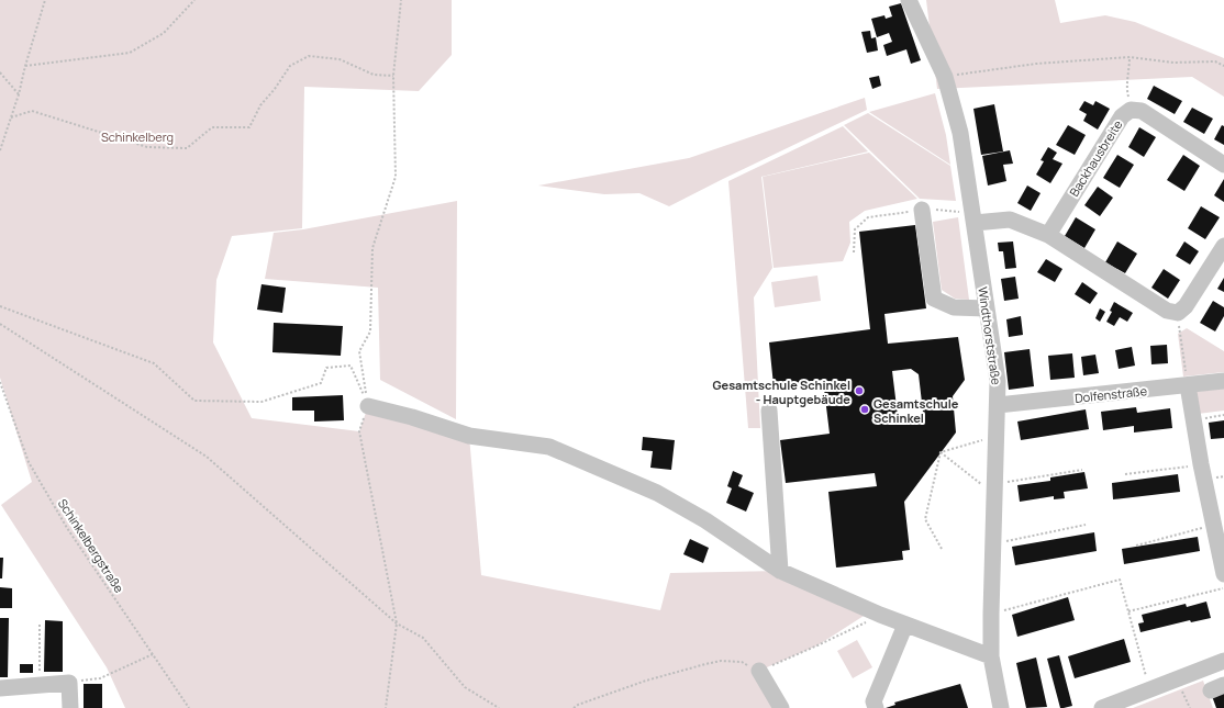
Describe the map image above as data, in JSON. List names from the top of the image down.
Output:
{
  "streets": {
    "street": ["Backhausbreite", "Windthorststraße", "Dolfenstraße"],
    "path": ["Schinkelbergstraße"]
  },
  "crossings": [
    ["Windthorststraße", "Dolfenstraße"]
  ],
  "parks": ["Schinkelberg"],
  "places": ["Gesamtschule Schinkel - Hauptgebäude", "Gesamtschule Schinkel"]
}
